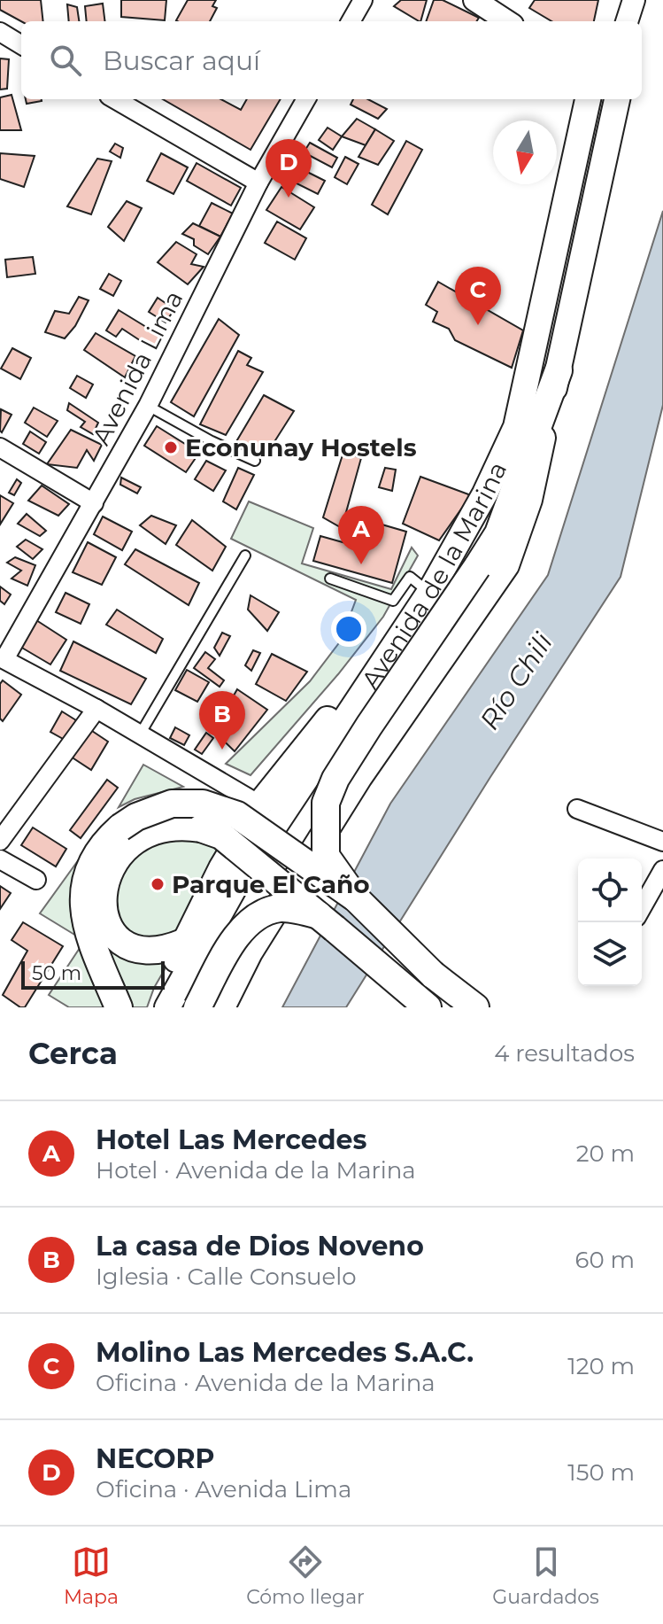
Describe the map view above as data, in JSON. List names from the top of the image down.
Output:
{
  "streets": {
    "main road": ["Avenida de la Marina"],
    "street": ["Avenida Lima"]
  },
  "water": ["Río Chili"],
  "places": ["Econunay Hostels", "Parque El Caño"],
  "scale_bar": "50 m",
  "north": "bottom",
  "page": {
    "search": "Buscar aquí",
    "pins": [
      "D",
      "C",
      "A",
      "B"
    ],
    "scale": "50 m",
    "heading": ["Cerca", "4 resultados"],
    "list": [
      {
        "mark": "A",
        "name": "Hotel Las Mercedes",
        "note": "Hotel · Avenida de la Marina",
        "value": "20 m"
      },
      {
        "mark": "B",
        "name": "La casa de Dios Noveno",
        "note": "Iglesia · Calle Consuelo",
        "value": "60 m"
      },
      {
        "mark": "C",
        "name": "Molino Las Mercedes S.A.C.",
        "note": "Oficina · Avenida de la Marina",
        "value": "120 m"
      },
      {
        "mark": "D",
        "name": "NECORP",
        "note": "Oficina · Avenida Lima",
        "value": "150 m"
      }
    ],
    "nav": ["Mapa", "Cómo llegar", "Guardados"]
  }
}
